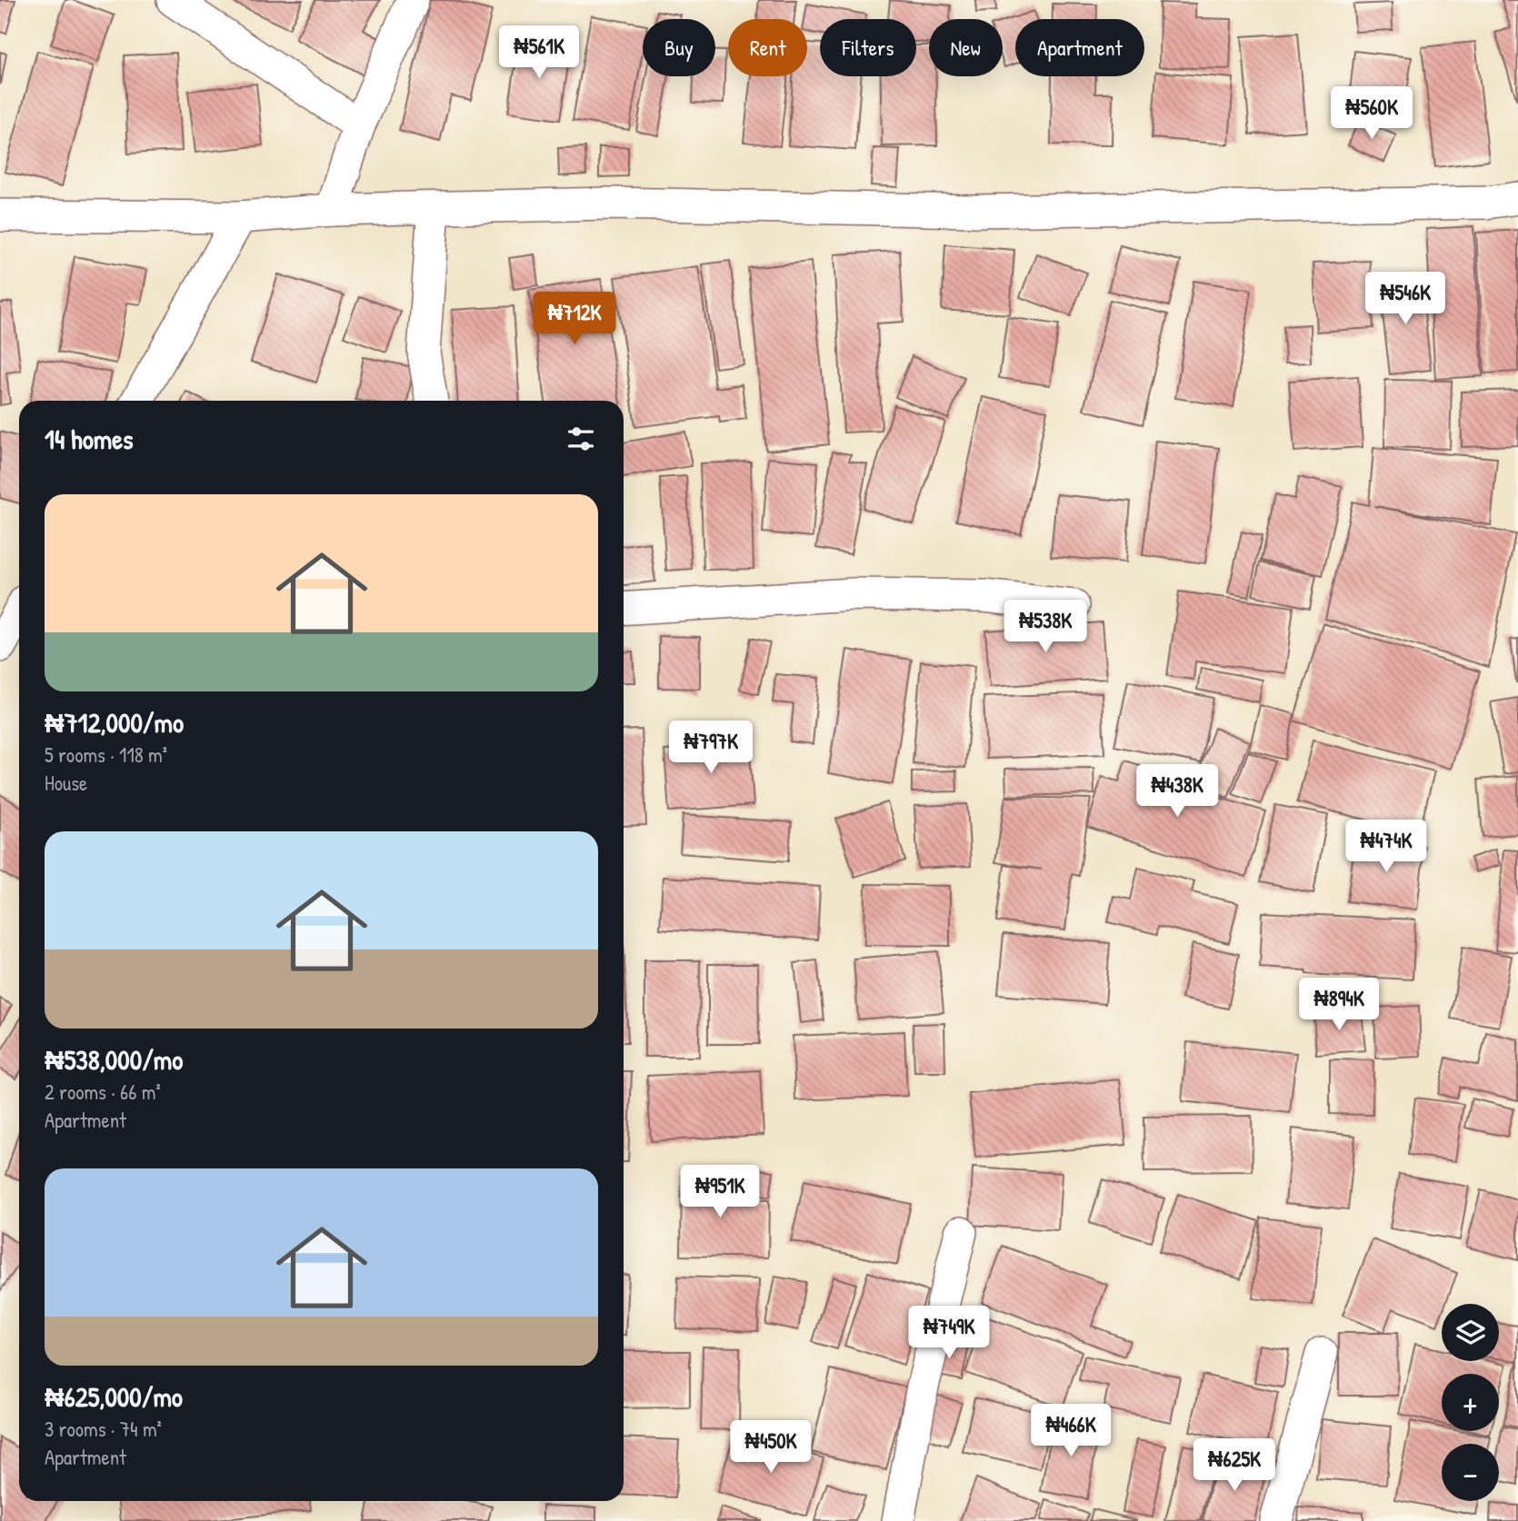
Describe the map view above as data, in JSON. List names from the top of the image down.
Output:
{
  "page": {
    "chip": [
      "Buy",
      "Rent",
      "Filters",
      "New",
      "Apartment"
    ],
    "price": [
      "₦561K",
      "₦560K",
      "₦546K",
      "₦712K",
      "₦538K",
      "₦797K",
      "₦438K",
      "₦474K",
      "₦894K",
      "₦951K",
      "₦749K",
      "₦466K",
      "₦450K",
      "₦625K"
    ],
    "heading": "14 homes",
    "list": [
      {
        "name": "₦712,000/mo",
        "note": "5 rooms · 118 m² · House"
      },
      {
        "name": "₦538,000/mo",
        "note": "2 rooms · 66 m² · Apartment"
      },
      {
        "name": "₦625,000/mo",
        "note": "3 rooms · 74 m² · Apartment"
      }
    ],
    "map_buttons": ["+", "−"]
  }
}
